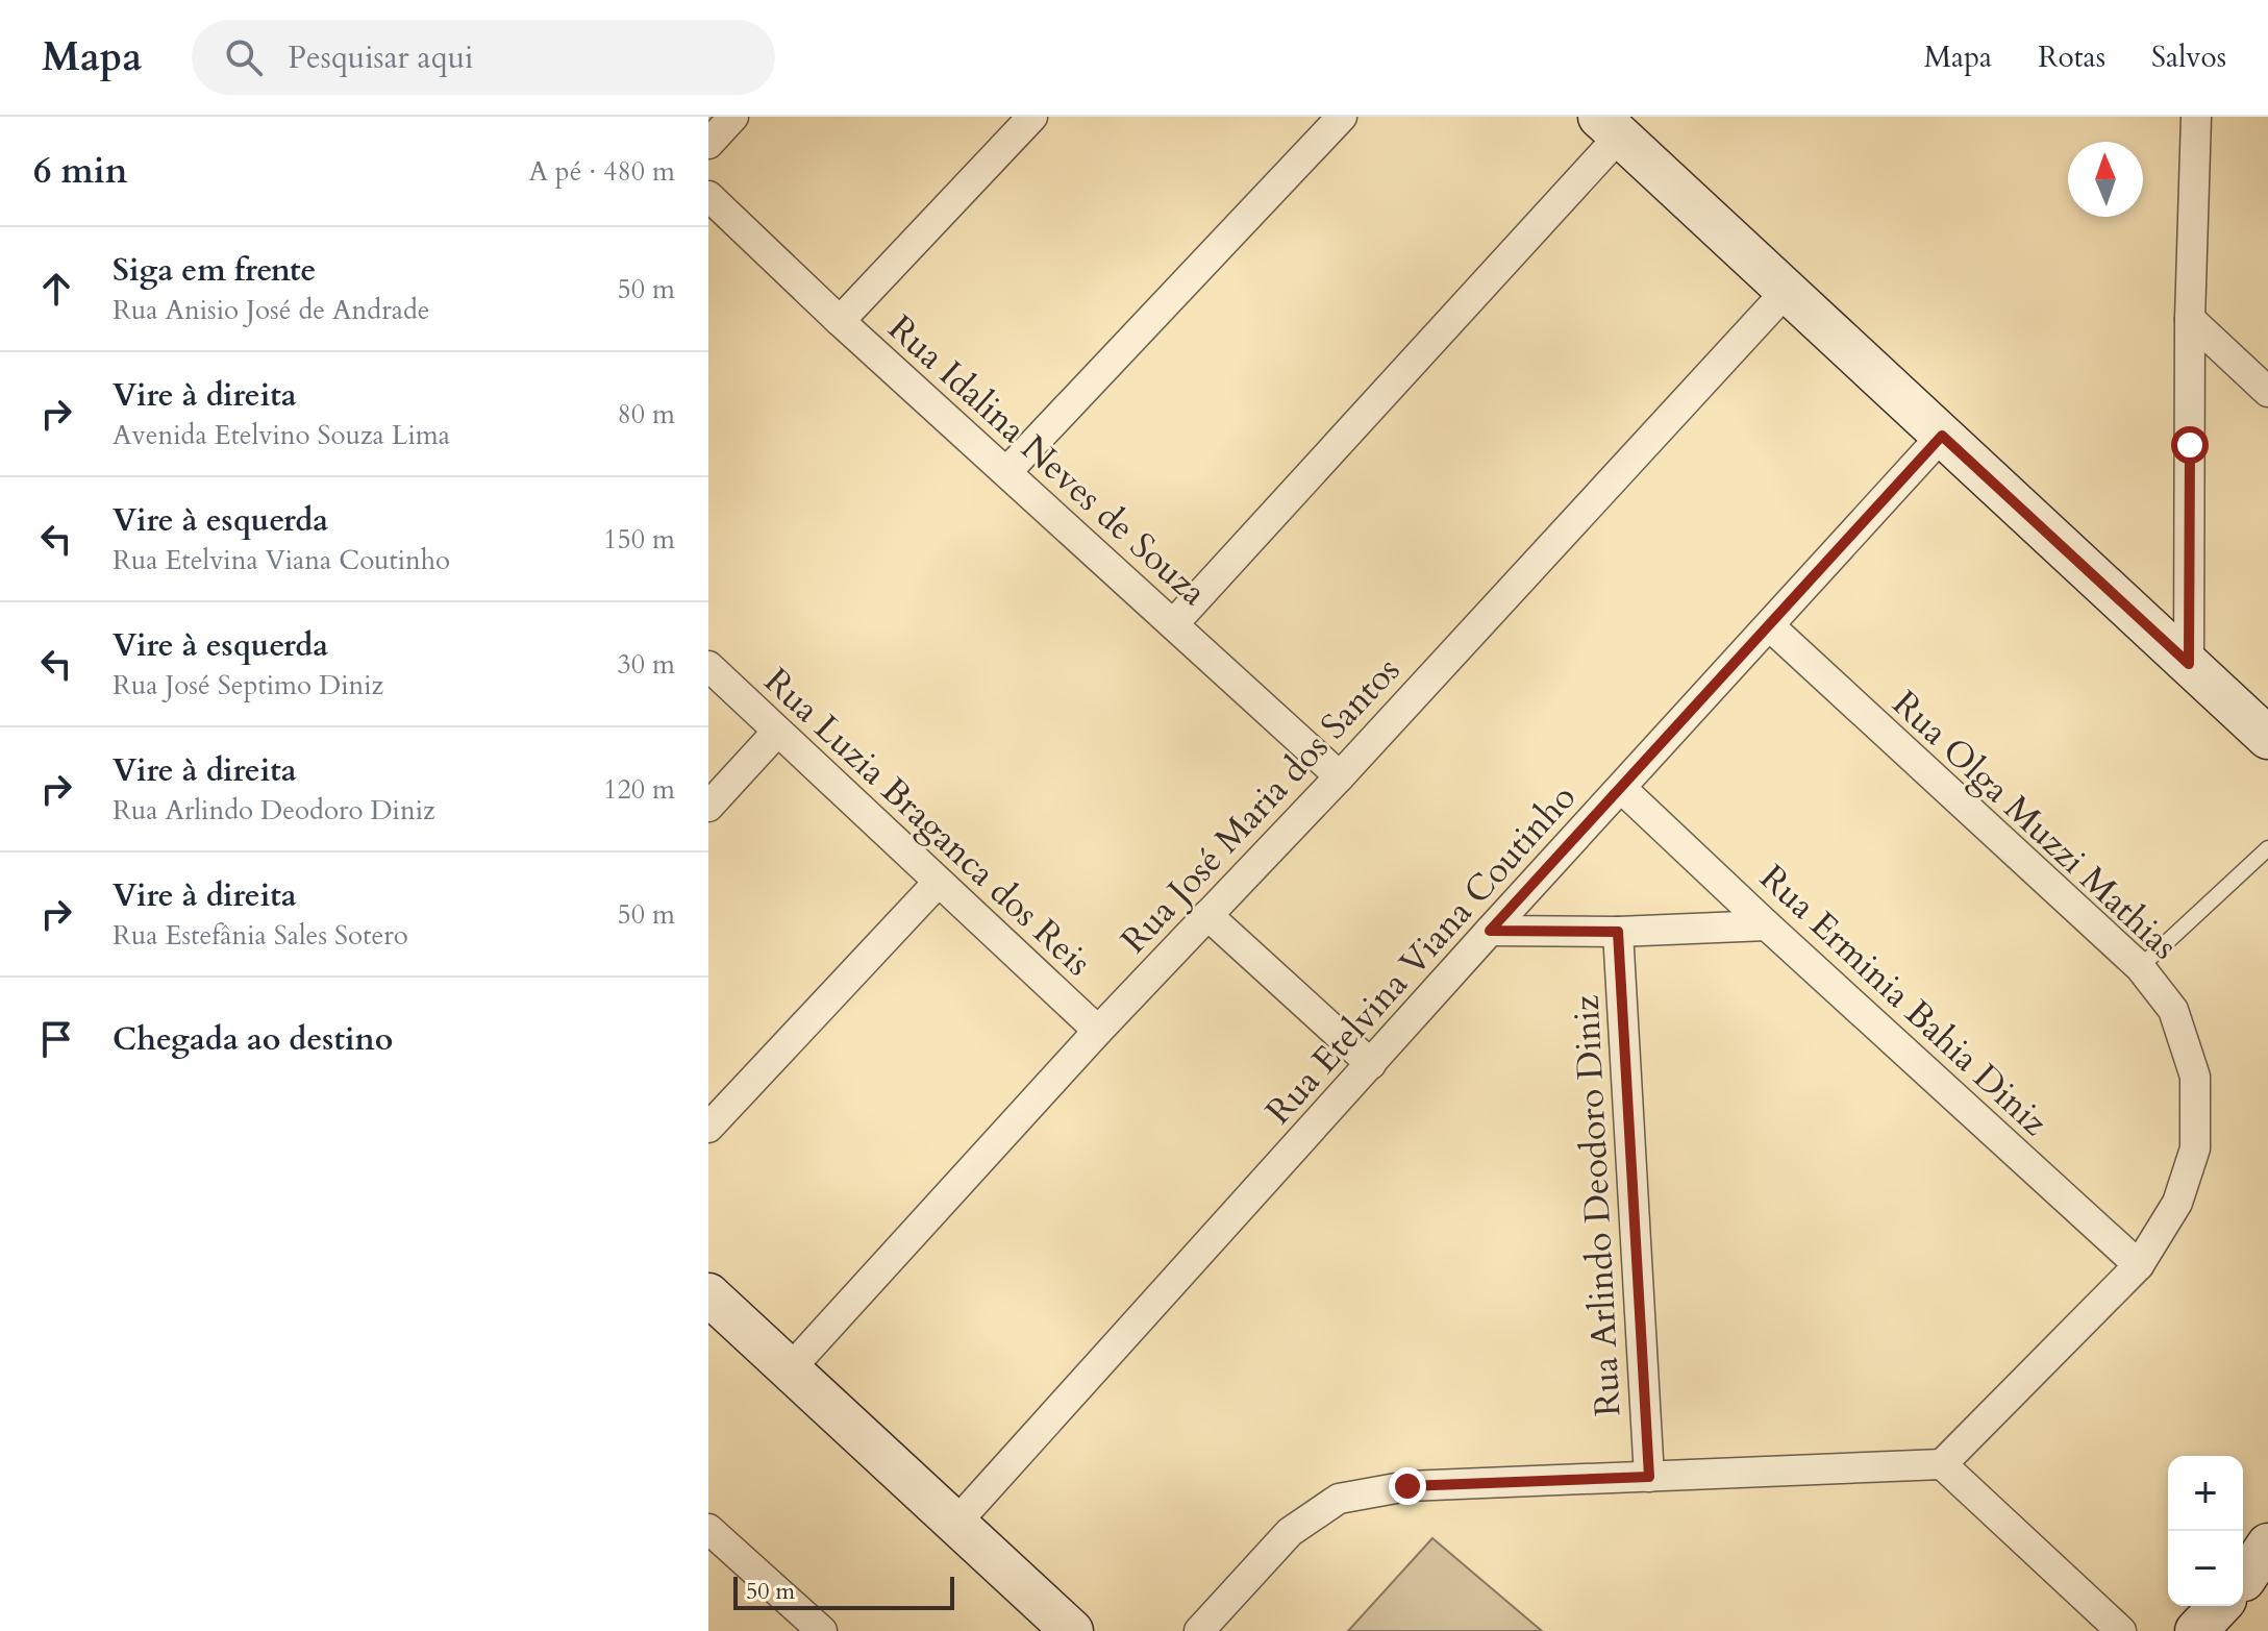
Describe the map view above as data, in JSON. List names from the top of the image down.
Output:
{
  "streets": {
    "street": [
      "Rua Idalina Neves de Souza",
      "Rua José Maria dos Santos",
      "Rua Luzia Braganca dos Reis",
      "Rua Olga Muzzi Mathias",
      "Rua Etelvina Viana Coutinho",
      "Rua Erminia Bahia Diniz",
      "Rua Arlindo Deodoro Diniz"
    ]
  },
  "crossings": [
    ["Rua Idalina Neves de Souza", "Rua José Maria dos Santos"],
    ["Rua José Maria dos Santos", "Rua Luzia Braganca dos Reis"],
    ["Rua Olga Muzzi Mathias", "Rua Etelvina Viana Coutinho"],
    ["Rua Olga Muzzi Mathias", "Rua Erminia Bahia Diniz"],
    ["Rua Etelvina Viana Coutinho", "Rua Erminia Bahia Diniz"]
  ],
  "scale_bar": "50 m",
  "north": "top",
  "page": {
    "header": "Mapa",
    "search": "Pesquisar aqui",
    "nav": ["Mapa", "Rotas", "Salvos"],
    "heading": ["6 min", "A pé · 480 m"],
    "list": [
      ["Siga em frente", "Rua Anisio José de Andrade", "50 m"],
      ["Vire à direita", "Avenida Etelvino Souza Lima", "80 m"],
      ["Vire à esquerda", "Rua Etelvina Viana Coutinho", "150 m"],
      ["Vire à esquerda", "Rua José Septimo Diniz", "30 m"],
      ["Vire à direita", "Rua Arlindo Deodoro Diniz", "120 m"],
      ["Vire à direita", "Rua Estefânia Sales Sotero", "50 m"],
      "Chegada ao destino"
    ],
    "map_buttons": ["+", "−"],
    "scale": "50 m"
  }
}
